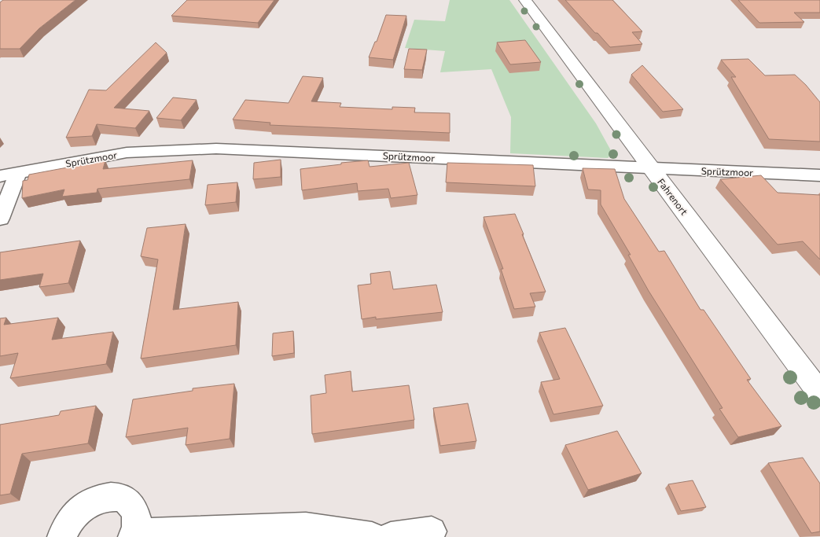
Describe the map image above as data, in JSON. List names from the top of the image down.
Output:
{
  "streets": {
    "street": ["Sprützmoor", "Fahrenort"]
  },
  "crossings": [
    ["Sprützmoor", "Fahrenort"]
  ]
}
